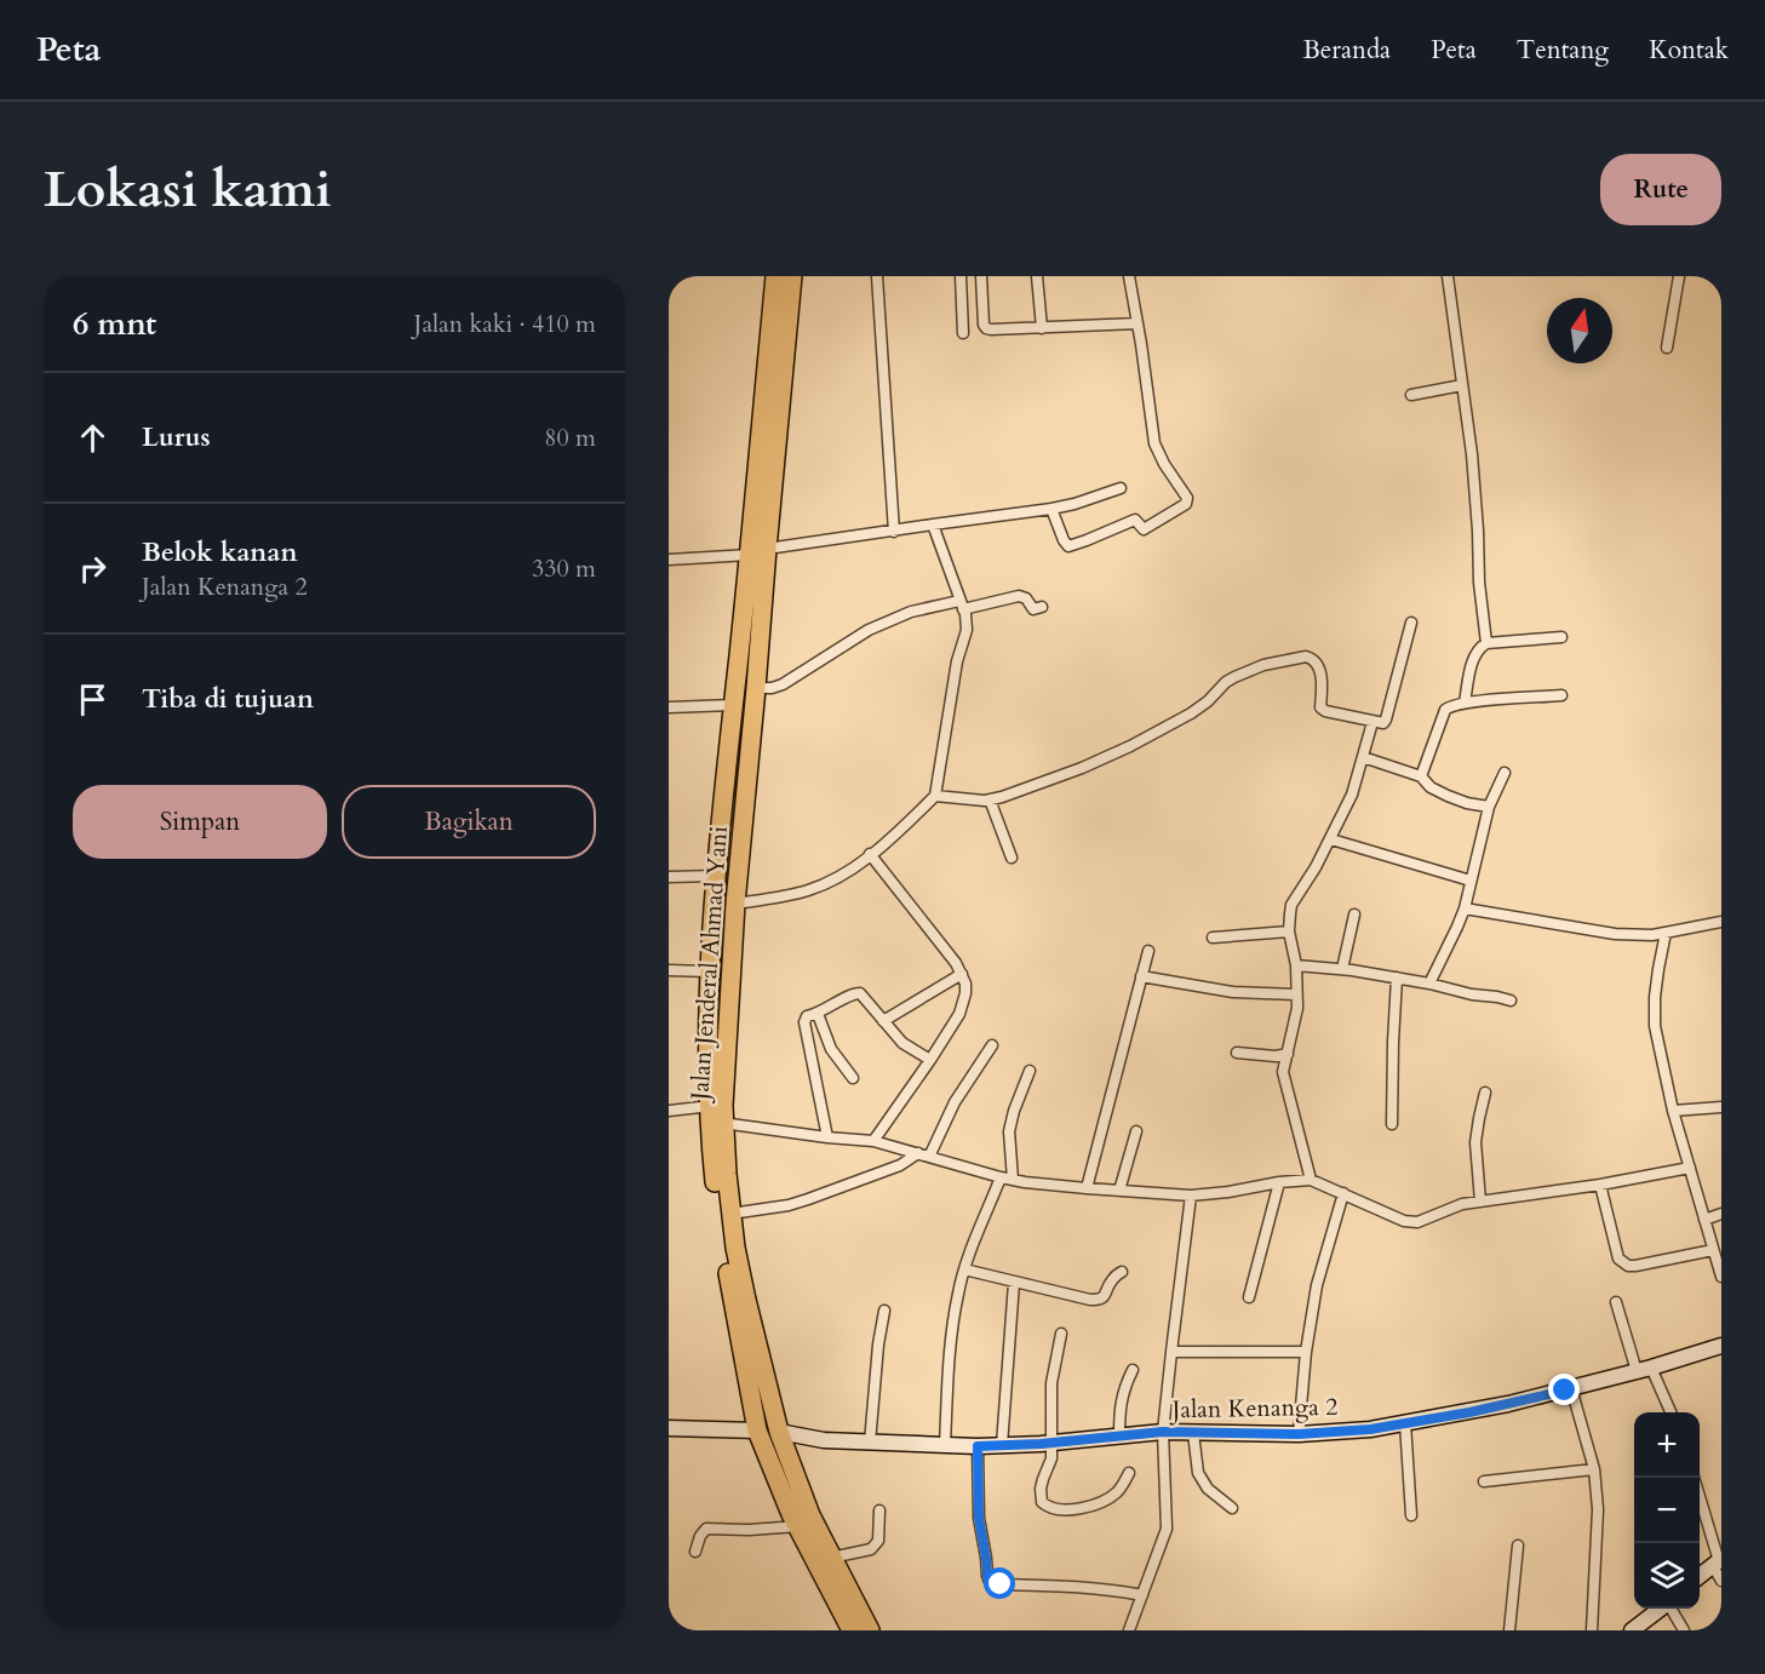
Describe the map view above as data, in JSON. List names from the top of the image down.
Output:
{
  "streets": {
    "highway": ["Jalan Jenderal Ahmad Yani"],
    "main road": ["Jalan Kenanga 2"]
  },
  "crossings": [
    ["Jalan Jenderal Ahmad Yani", "Jalan Kenanga 2"]
  ],
  "north": "top",
  "page": {
    "header": "Peta",
    "nav": [
      "Beranda",
      "Peta",
      "Tentang",
      "Kontak"
    ],
    "buttons": [
      "Rute",
      ["Simpan", "Bagikan"]
    ],
    "title": "Lokasi kami",
    "heading": ["6 mnt", "Jalan kaki · 410 m"],
    "list": [
      ["Lurus", "80 m"],
      ["Belok kanan", "Jalan Kenanga 2", "330 m"],
      "Tiba di tujuan"
    ],
    "map_buttons": ["+", "−"]
  }
}
